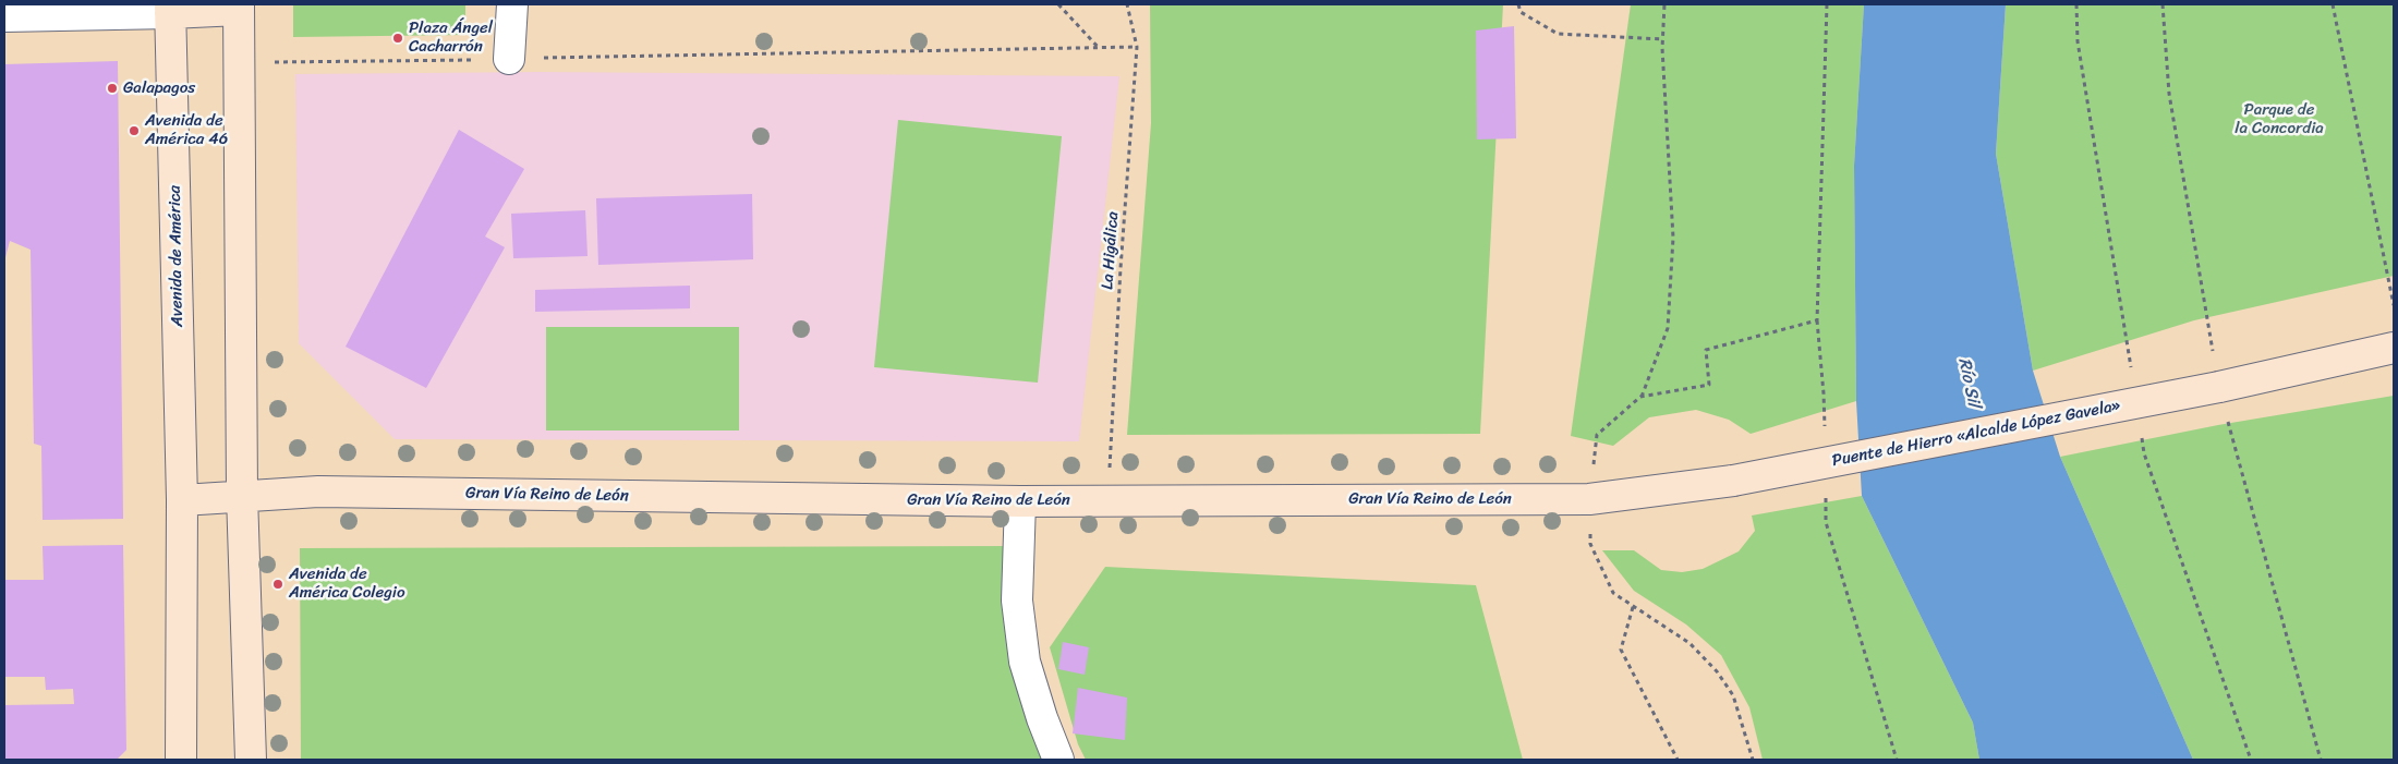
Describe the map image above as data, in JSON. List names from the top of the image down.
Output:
{
  "streets": {
    "street": ["Avenida de América", "Puente de Hierro «Alcalde López Gavela»", "Gran Vía Reino de León"],
    "path": ["La Higálica"]
  },
  "crossings": [
    ["La Higálica", "Gran Vía Reino de León"],
    ["Puente de Hierro «Alcalde López Gavela»", "Gran Vía Reino de León"]
  ],
  "water": ["Río Sil"],
  "parks": ["Parque de la Concordia"],
  "places": [
    "Plaza Ángel Cacharrón",
    "Galapagos",
    "Avenida de América 46",
    "Avenida de América Colegio"
  ]
}
